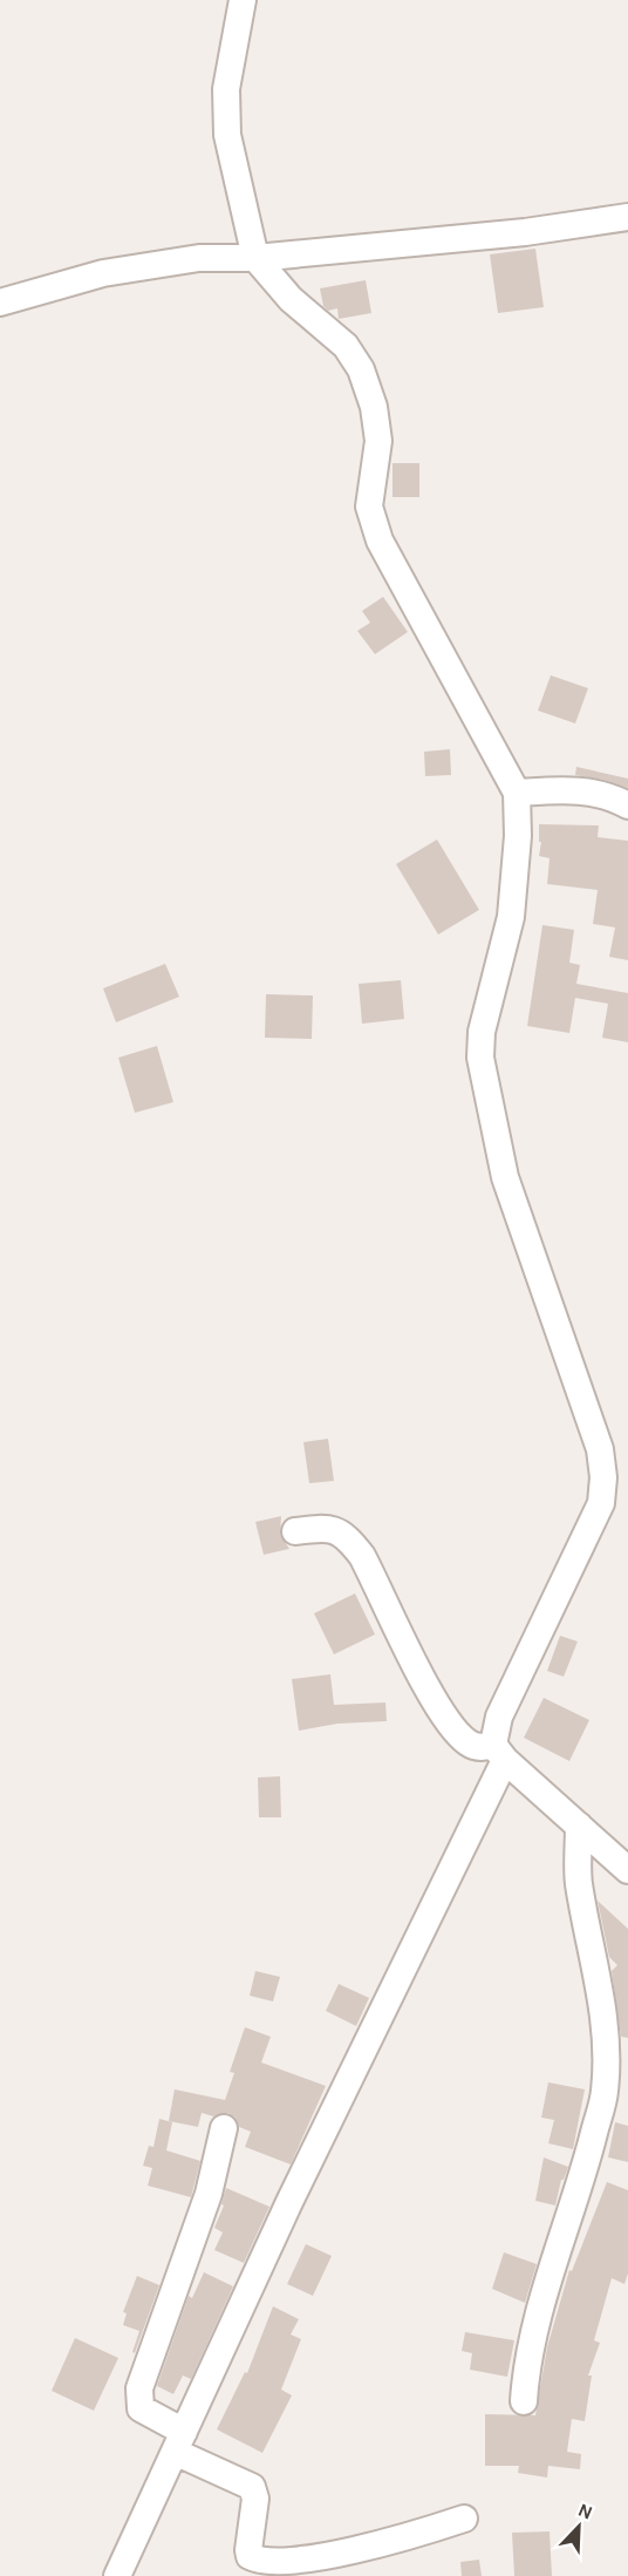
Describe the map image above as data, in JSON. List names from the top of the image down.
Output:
{
  "north": "top right"
}
